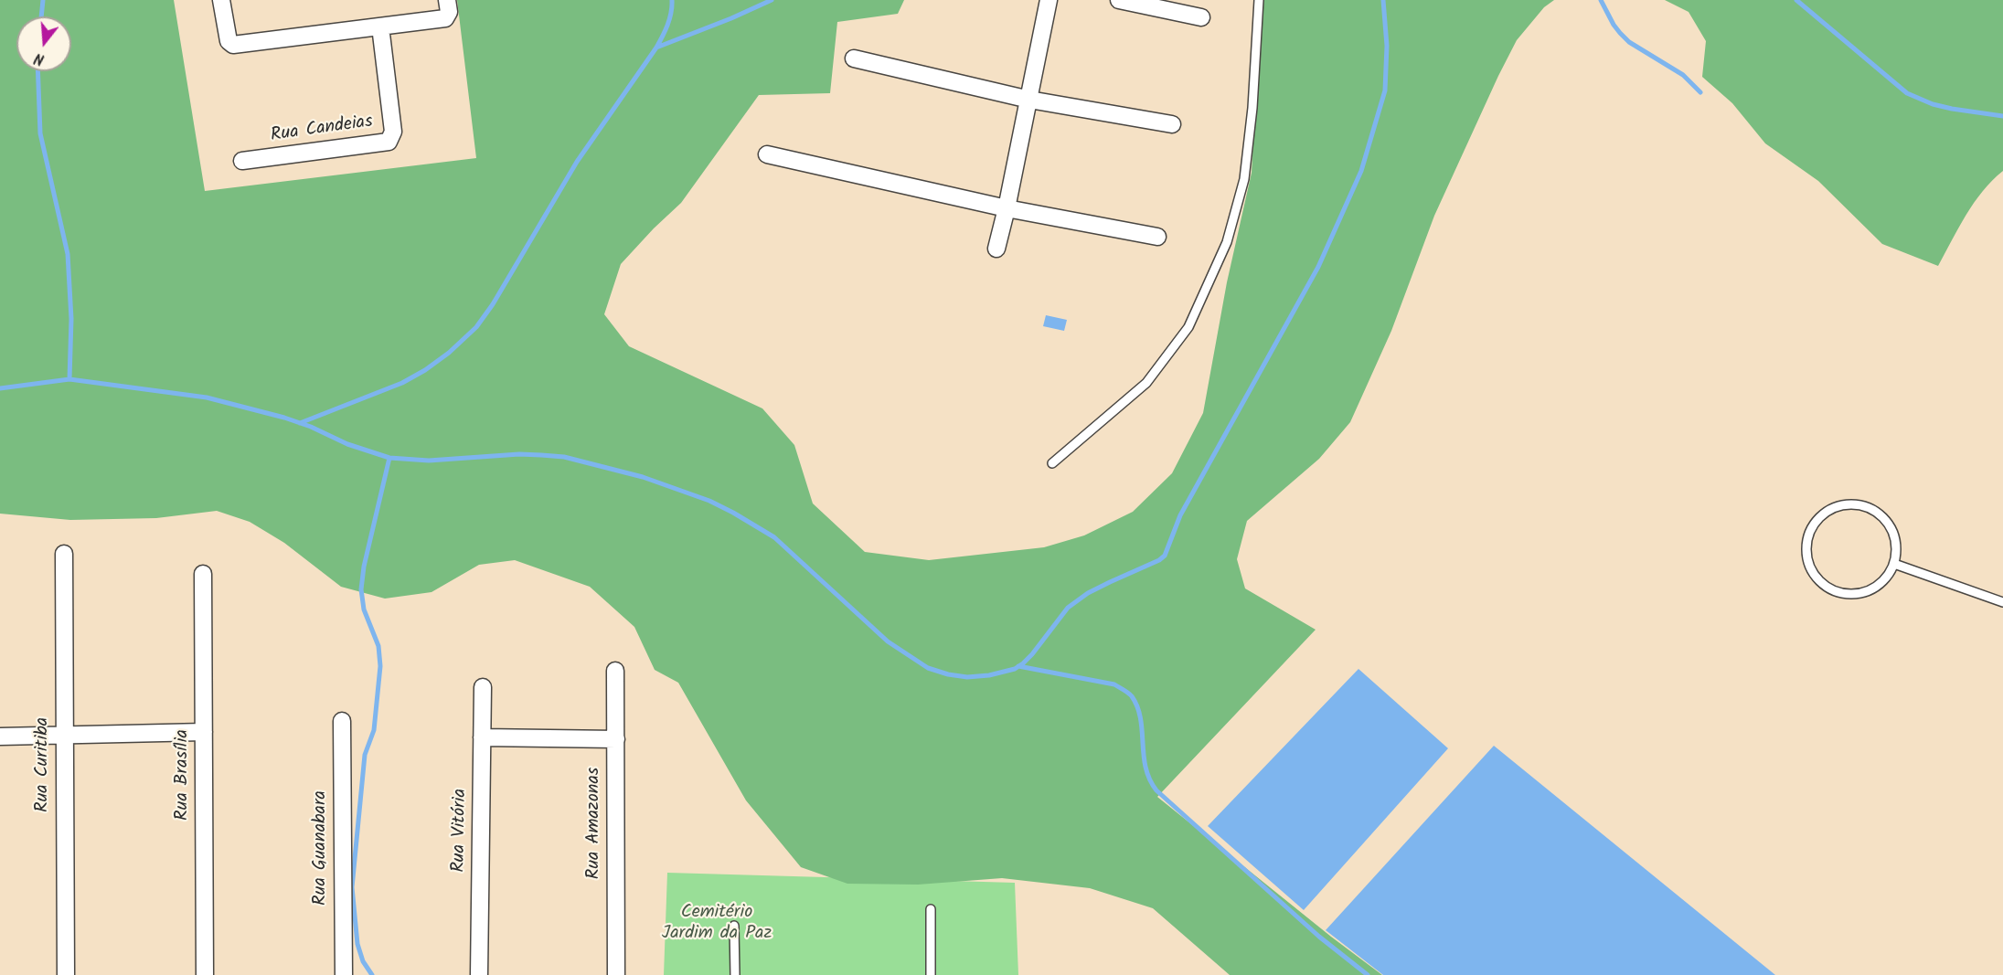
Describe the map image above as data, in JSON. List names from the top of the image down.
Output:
{
  "streets": {
    "street": [
      "Rua Candeias",
      "Rua Curitiba",
      "Rua Brasília",
      "Rua Amazonas",
      "Rua Vitória",
      "Rua Guanabara"
    ]
  },
  "parks": ["Cemitério Jardim da Paz"],
  "north": "bottom"
}
